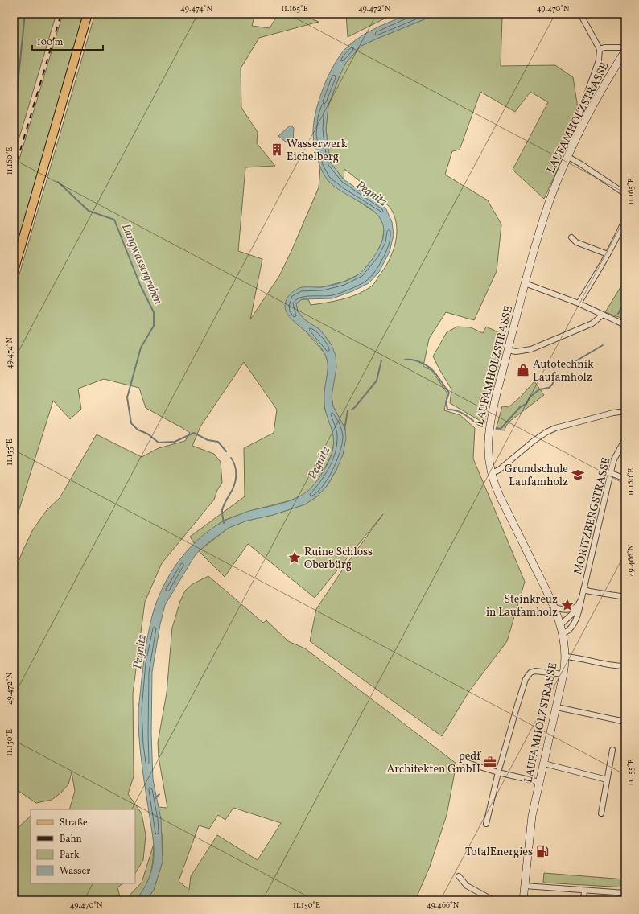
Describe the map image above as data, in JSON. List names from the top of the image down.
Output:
{
  "streets": {
    "main road": ["LAUFAMHOLZSTRASSE"],
    "street": ["MORITZBERGSTRASSE"]
  },
  "crossings": [
    ["LAUFAMHOLZSTRASSE", "MORITZBERGSTRASSE"]
  ],
  "water": ["Pegnitz", "Langwassergraben"],
  "places": {
    "building": ["Wasserwerk Eichelberg"],
    "shop": ["Autotechnik Laufamholz"],
    "school or university": ["Grundschule Laufamholz"],
    "place": ["Ruine Schloss Oberbürg", "Steinkreuz in Laufamholz"],
    "office": ["pedf Architekten GmbH"],
    "fuel station": ["TotalEnergies"]
  },
  "legend": [
    "Straße",
    "Bahn",
    "Park",
    "Wasser"
  ],
  "scale_bar": "100 m",
  "coordinates": [
    "49.474°N",
    "11.165°E",
    "49.472°N",
    "49.470°N",
    "11.160°E",
    "11.155°E",
    "49.466°N",
    "11.150°E"
  ]
}
